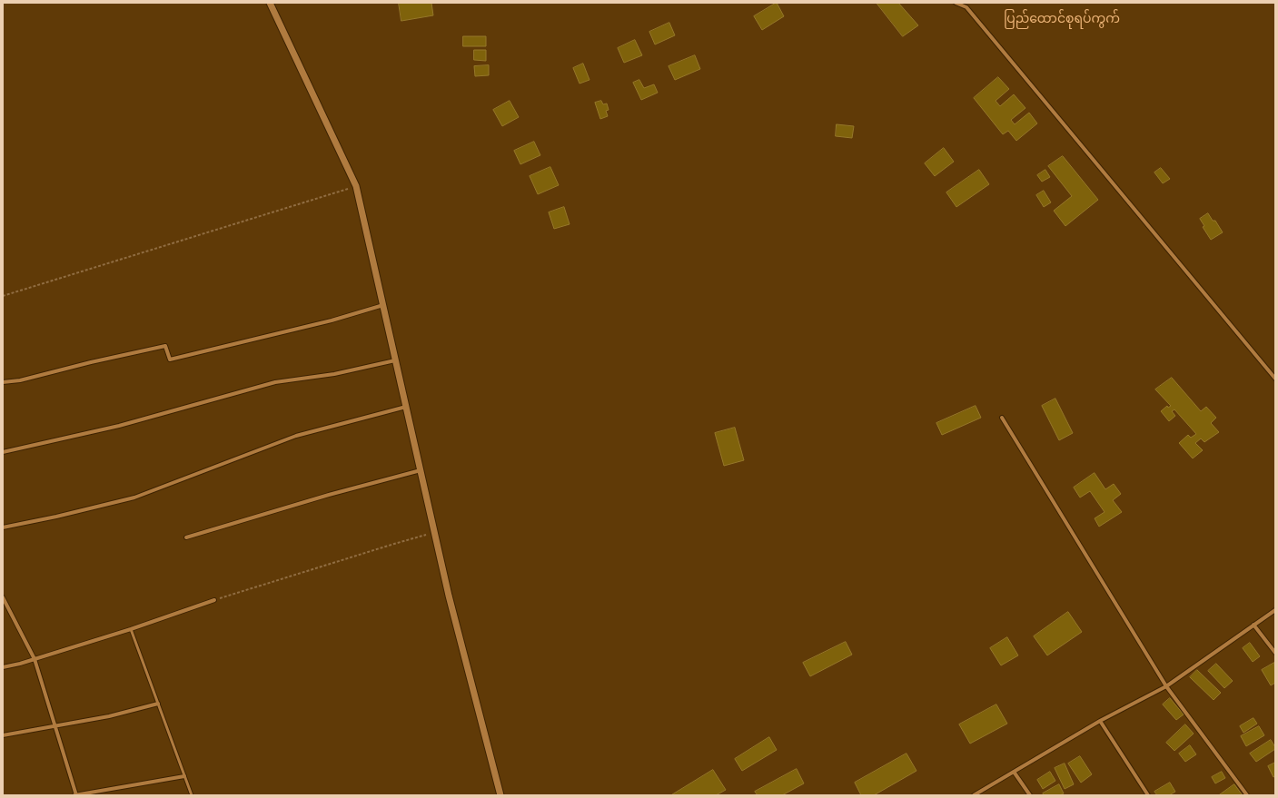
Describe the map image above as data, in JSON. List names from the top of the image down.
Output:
{
  "districts": ["ပြည်ထောင်စုရပ်ကွက်"]
}
